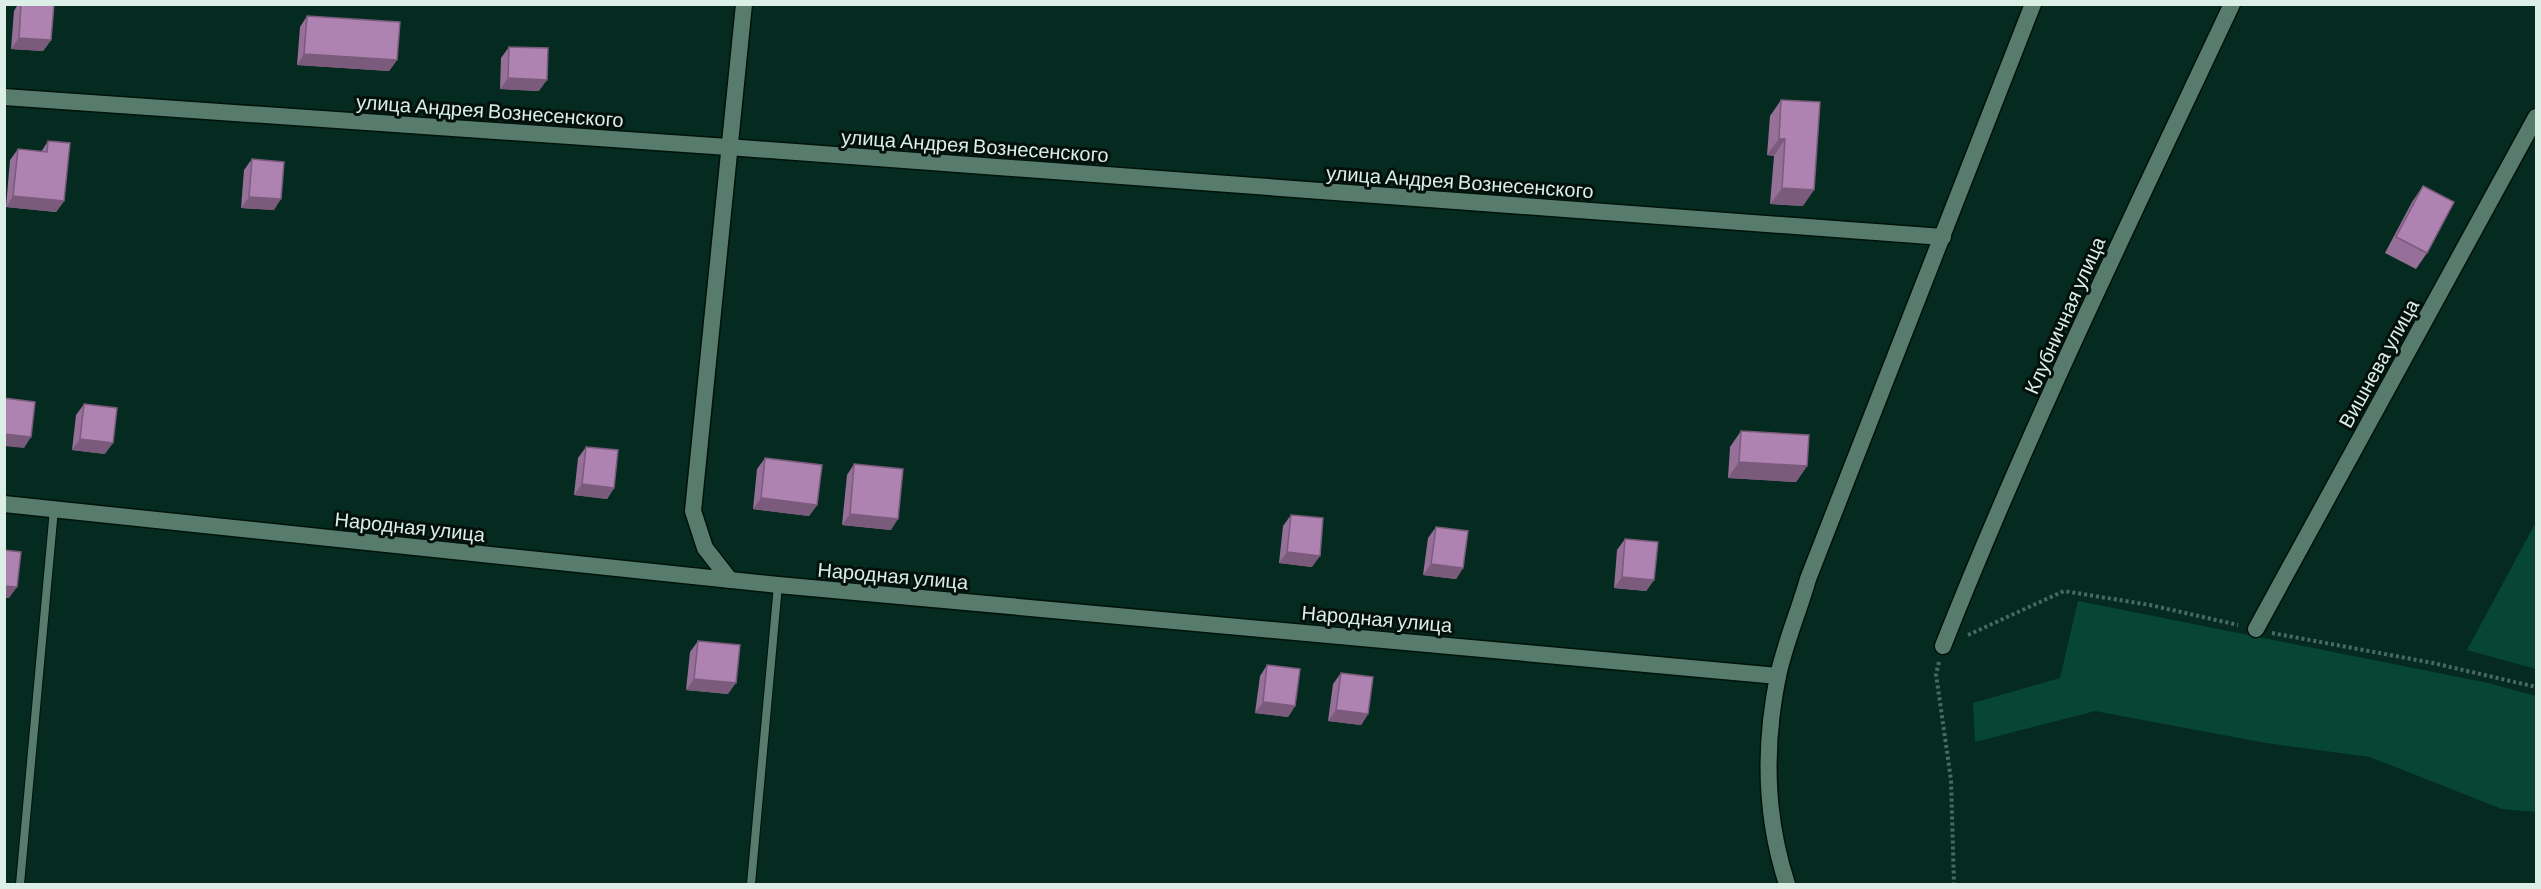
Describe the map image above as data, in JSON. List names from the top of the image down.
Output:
{
  "streets": {
    "street": [
      "улица Андрея Вознесенского",
      "Клубничная улица",
      "Вишнева улица",
      "Народная улица"
    ]
  }
}
